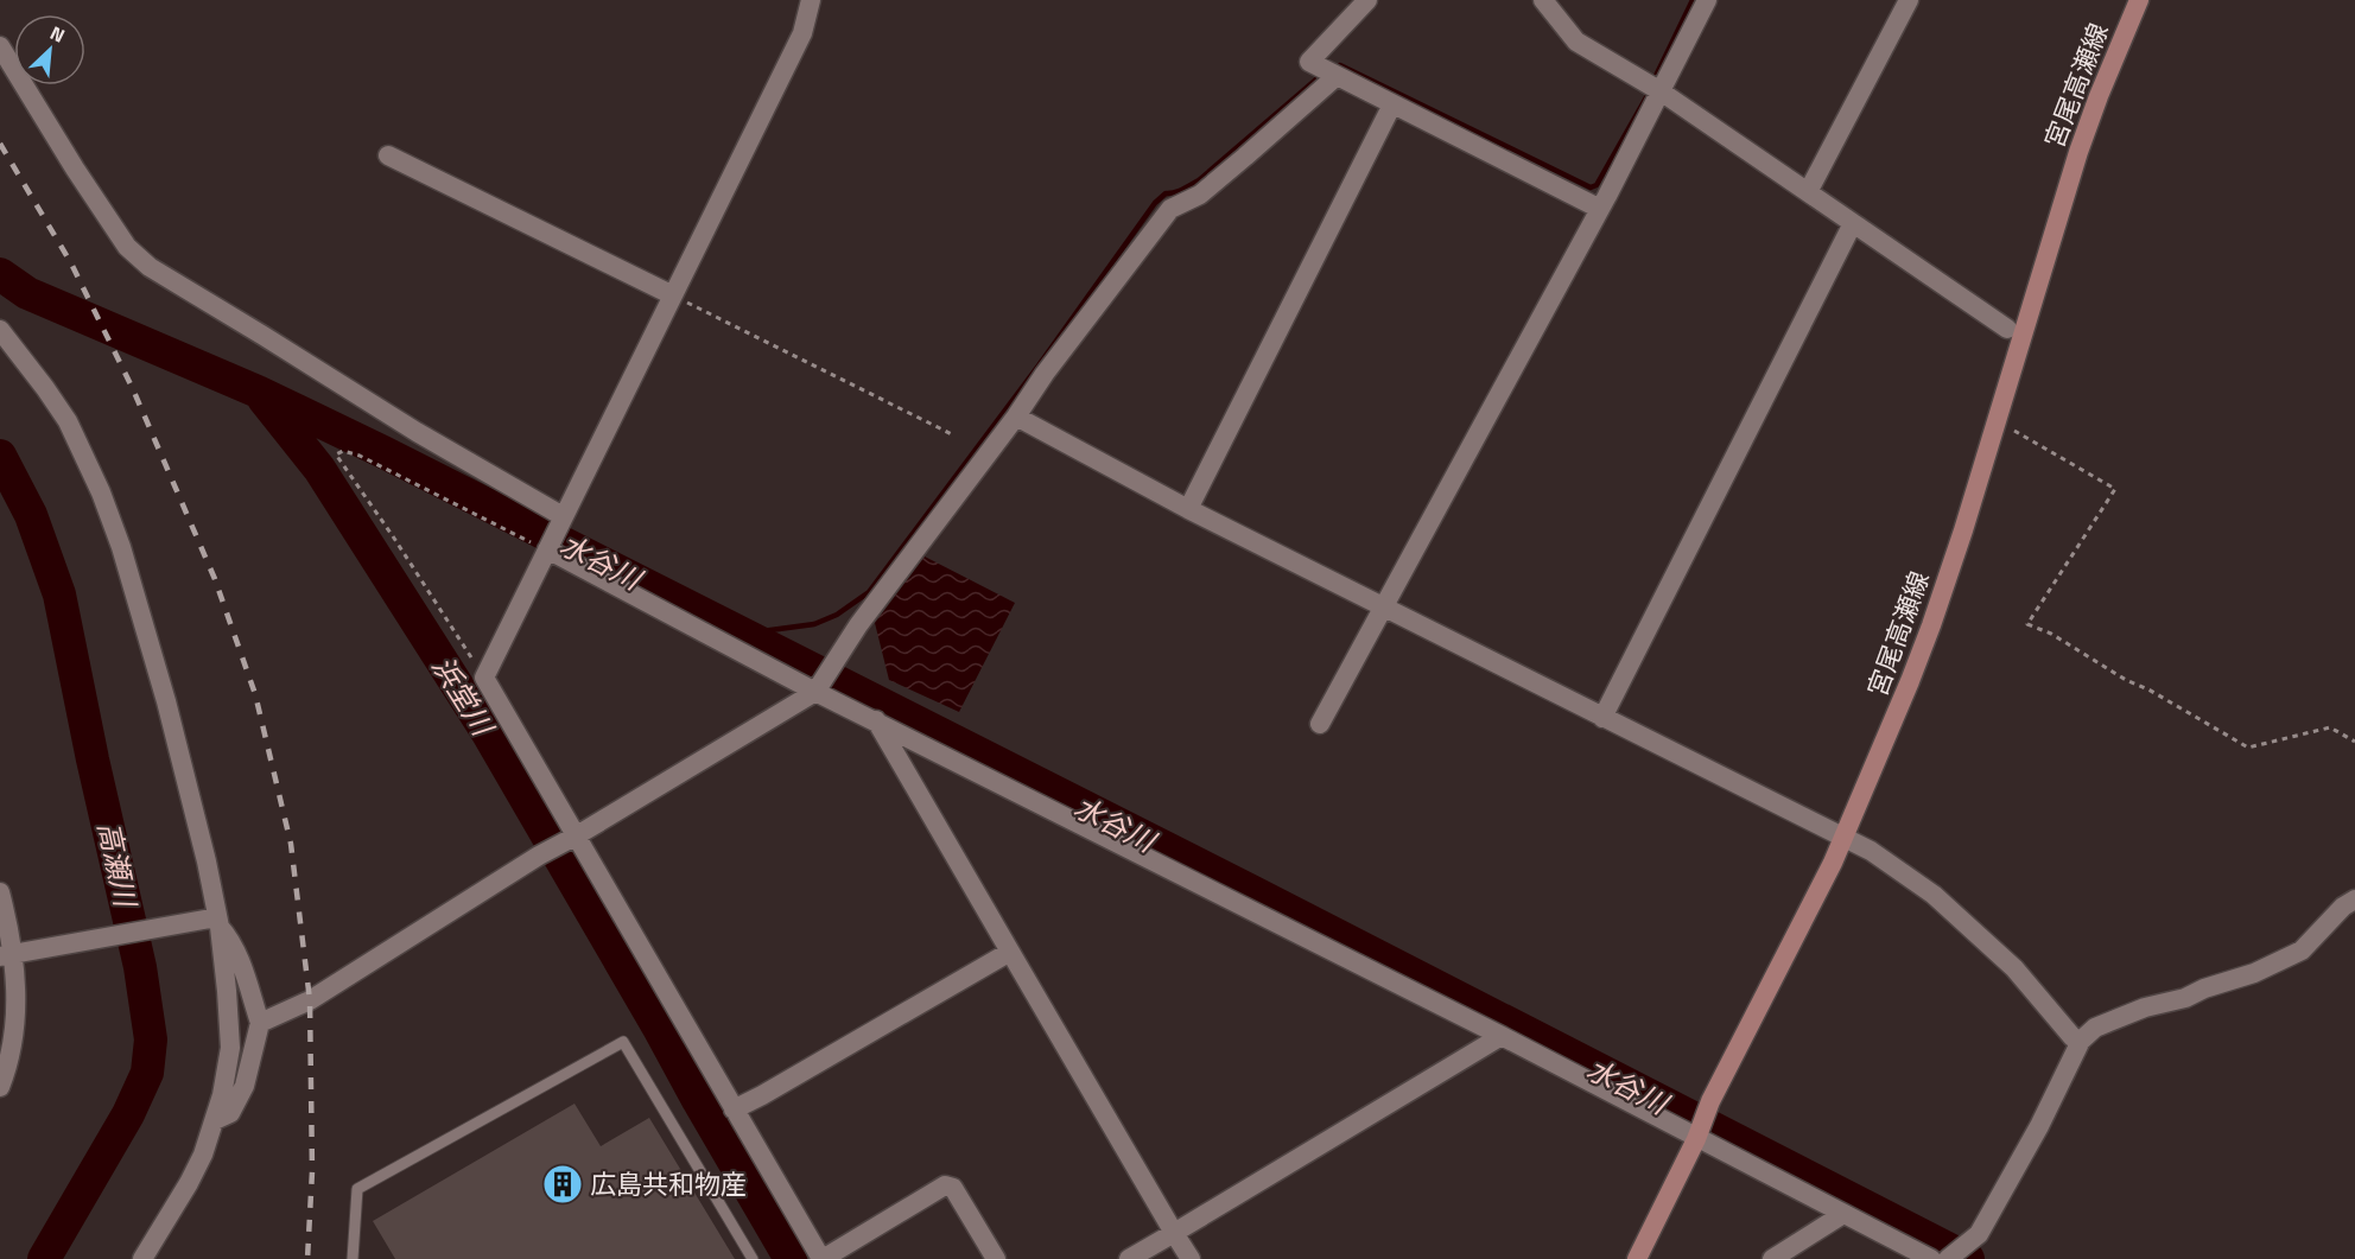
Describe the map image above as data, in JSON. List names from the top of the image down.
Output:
{
  "streets": {
    "main road": ["宮尾高瀬線"]
  },
  "water": ["水谷川", "浜堂川", "高瀬川"],
  "places": {
    "building": ["広島共和物産"]
  },
  "north": "top right"
}
